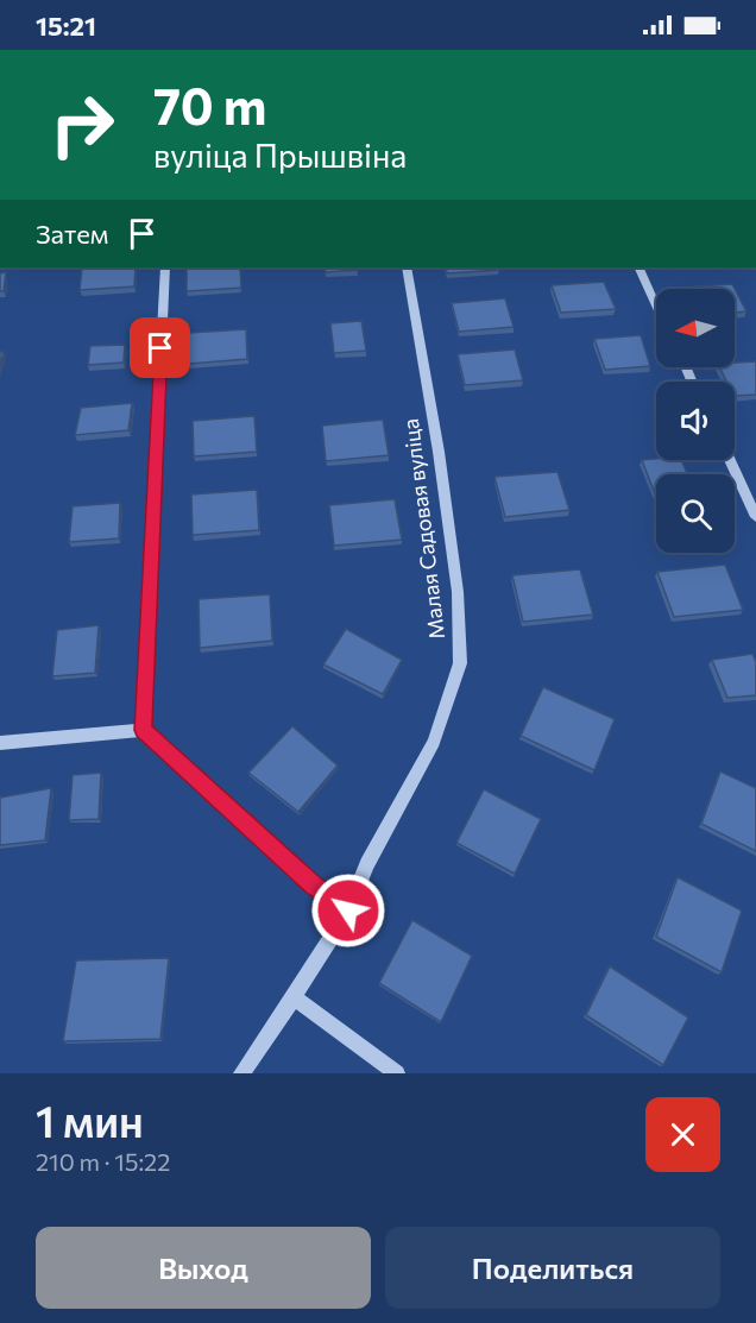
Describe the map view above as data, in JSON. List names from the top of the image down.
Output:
{
  "streets": {
    "street": ["Малая Садовая вуліца"]
  },
  "north": "left",
  "page": {
    "status": "15:21",
    "turn": ["70 m", "вуліца Прышвіна"],
    "then": "Затем",
    "heading": ["1 мин", "210 m · 15:22"],
    "buttons": ["Выход", "Поделиться"]
  }
}
